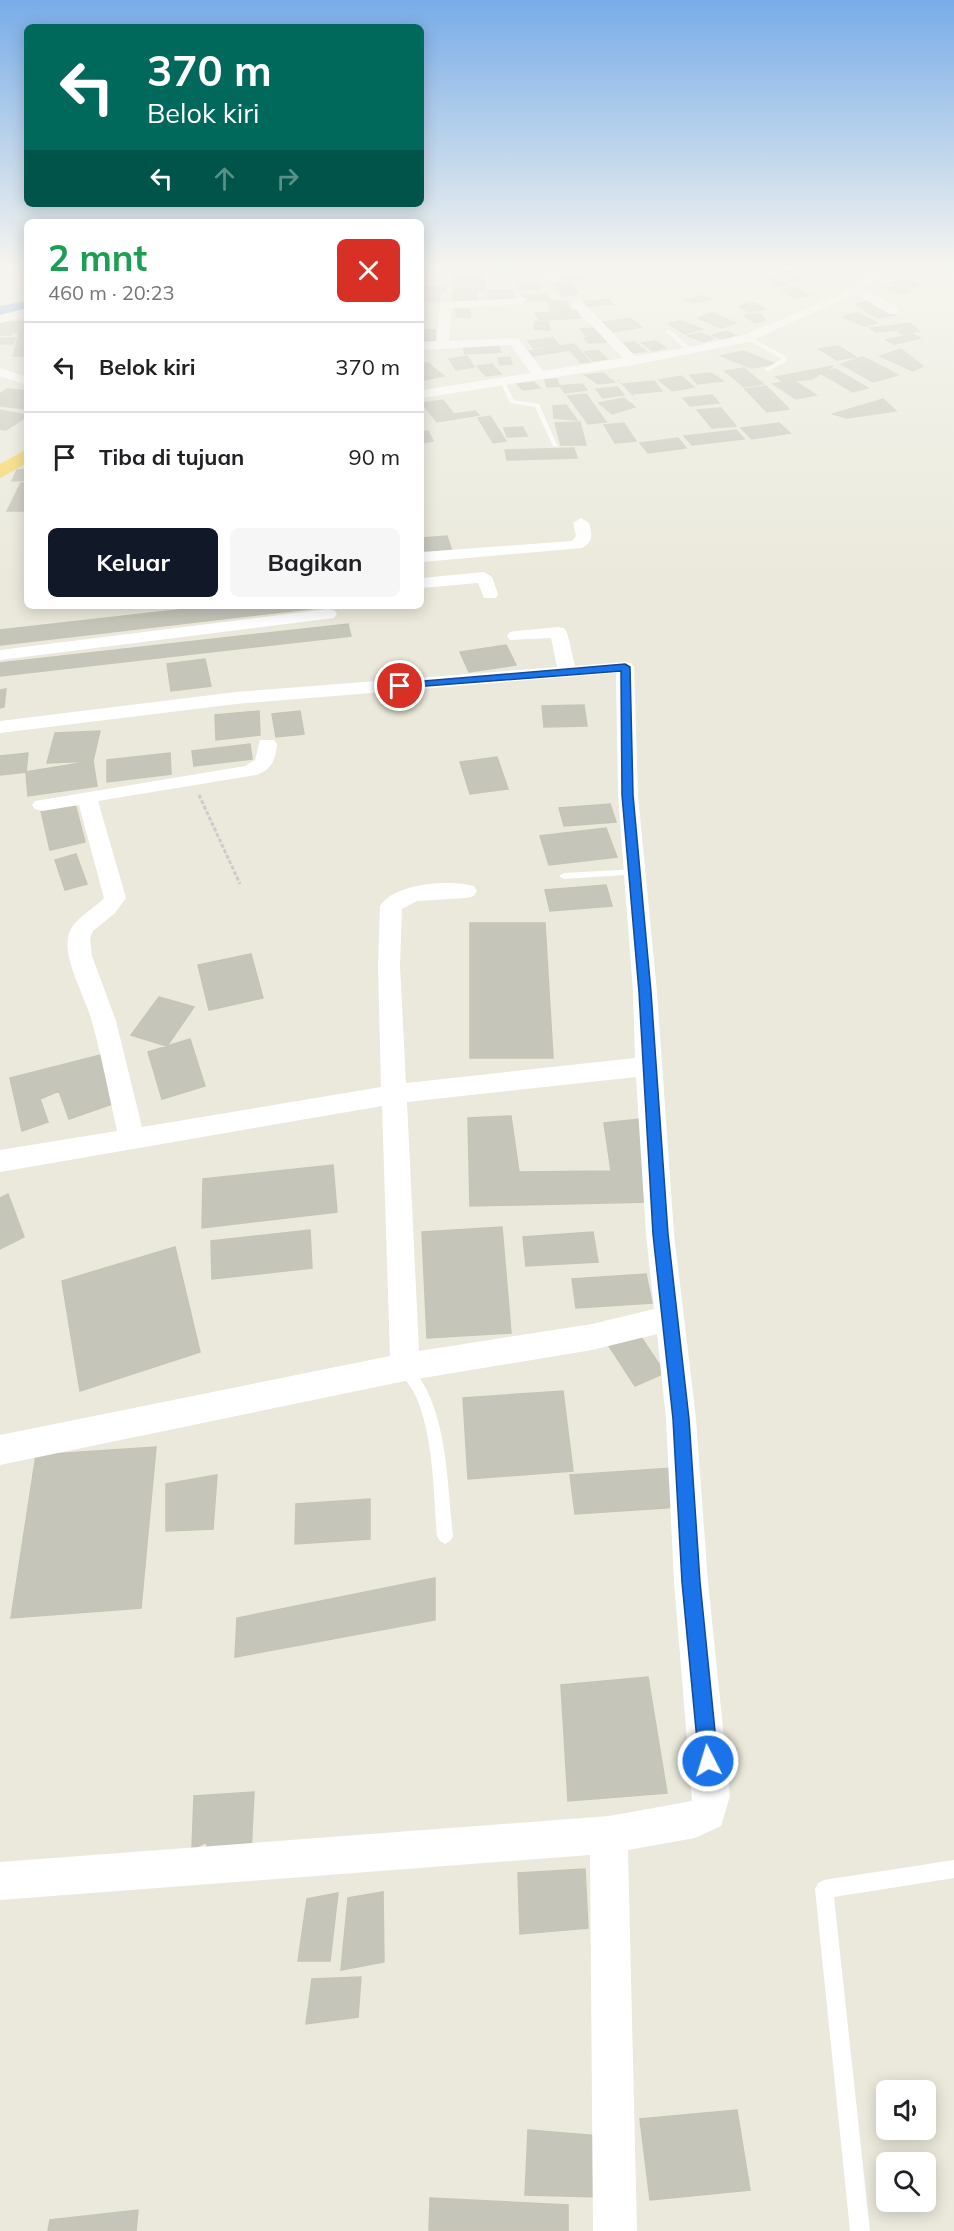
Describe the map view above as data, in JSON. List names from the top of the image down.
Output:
{
  "page": {
    "turn": ["370 m", "Belok kiri"],
    "heading": ["2 mnt", "460 m · 20:23"],
    "list": [
      {
        "name": "Belok kiri",
        "value": "370 m"
      },
      {
        "name": "Tiba di tujuan",
        "value": "90 m"
      }
    ],
    "buttons": ["Keluar", "Bagikan"]
  }
}
